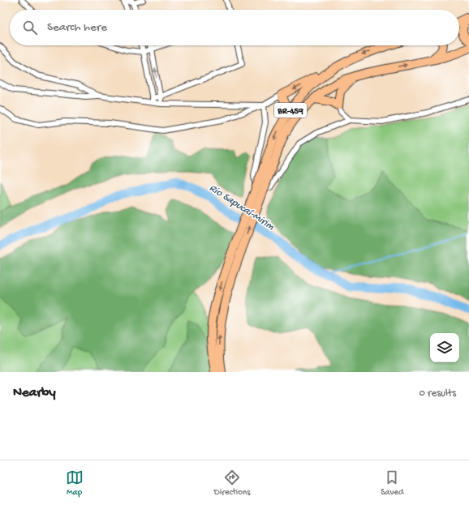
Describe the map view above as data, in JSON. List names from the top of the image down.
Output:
{
  "streets": {
    "highway": ["BR-459"]
  },
  "water": ["Rio Sapucaí-Mirim"],
  "page": {
    "search": "Search here",
    "heading": ["Nearby", "0 results"],
    "nav": ["Map", "Directions", "Saved"]
  }
}
